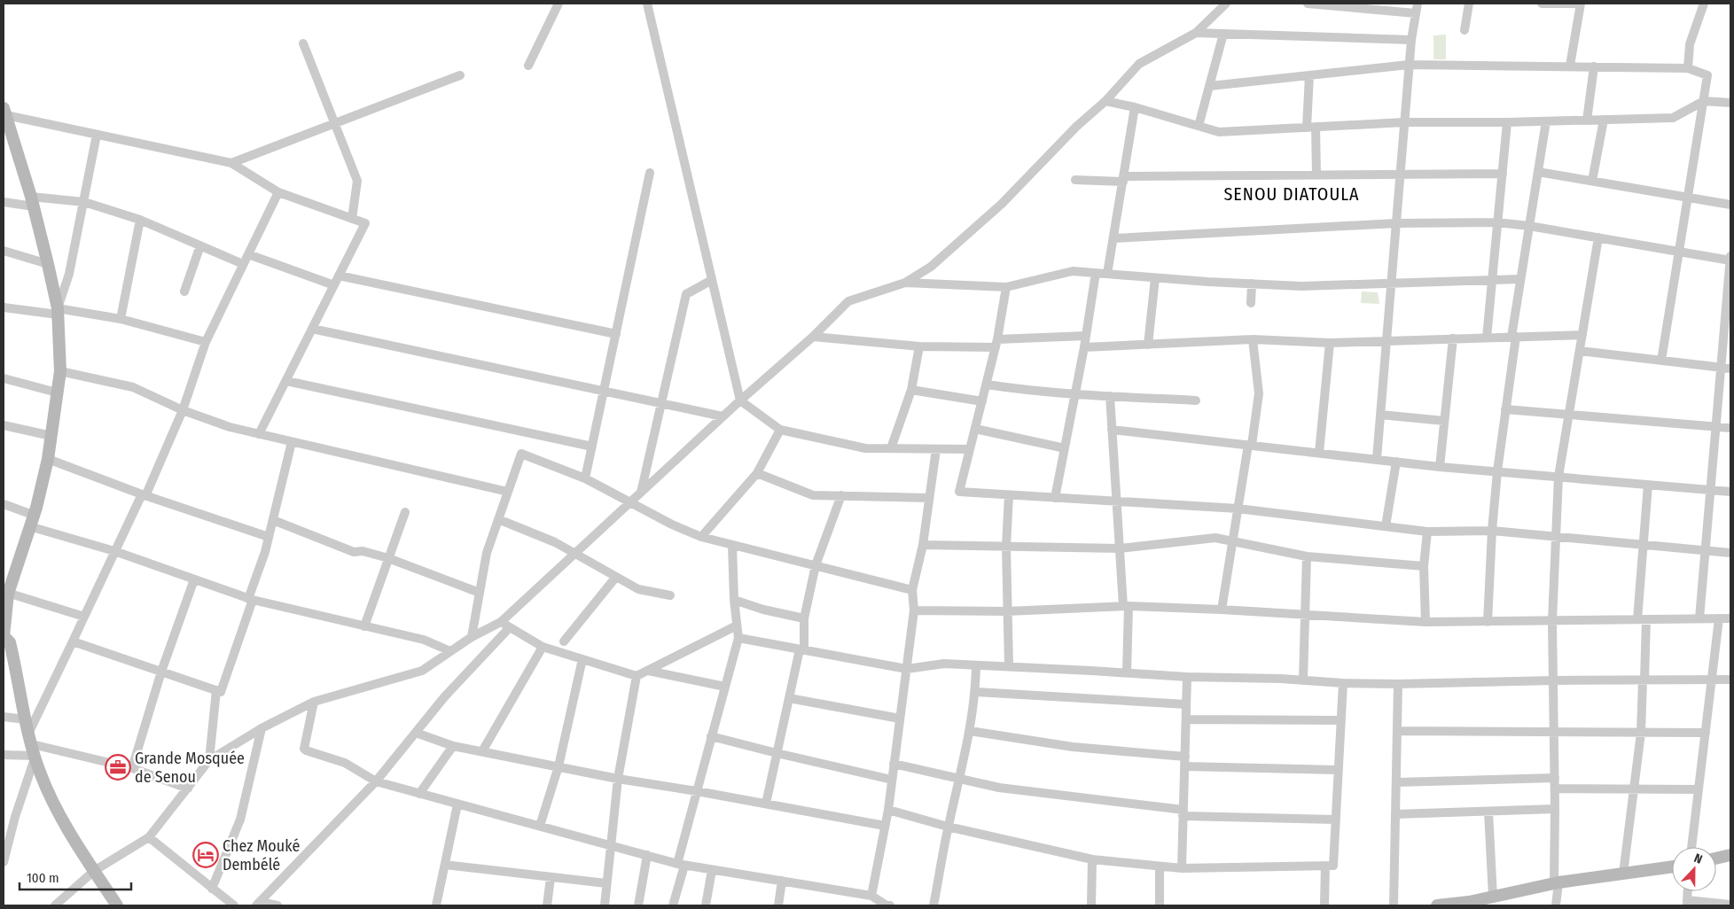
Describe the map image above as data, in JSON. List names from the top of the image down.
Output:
{
  "districts": ["SENOU DIATOULA"],
  "places": {
    "office": ["Grande Mosquée de Senou"],
    "hotel": ["Chez Mouké Dembélé"]
  },
  "scale_bar": "100 m",
  "north": "top"
}
